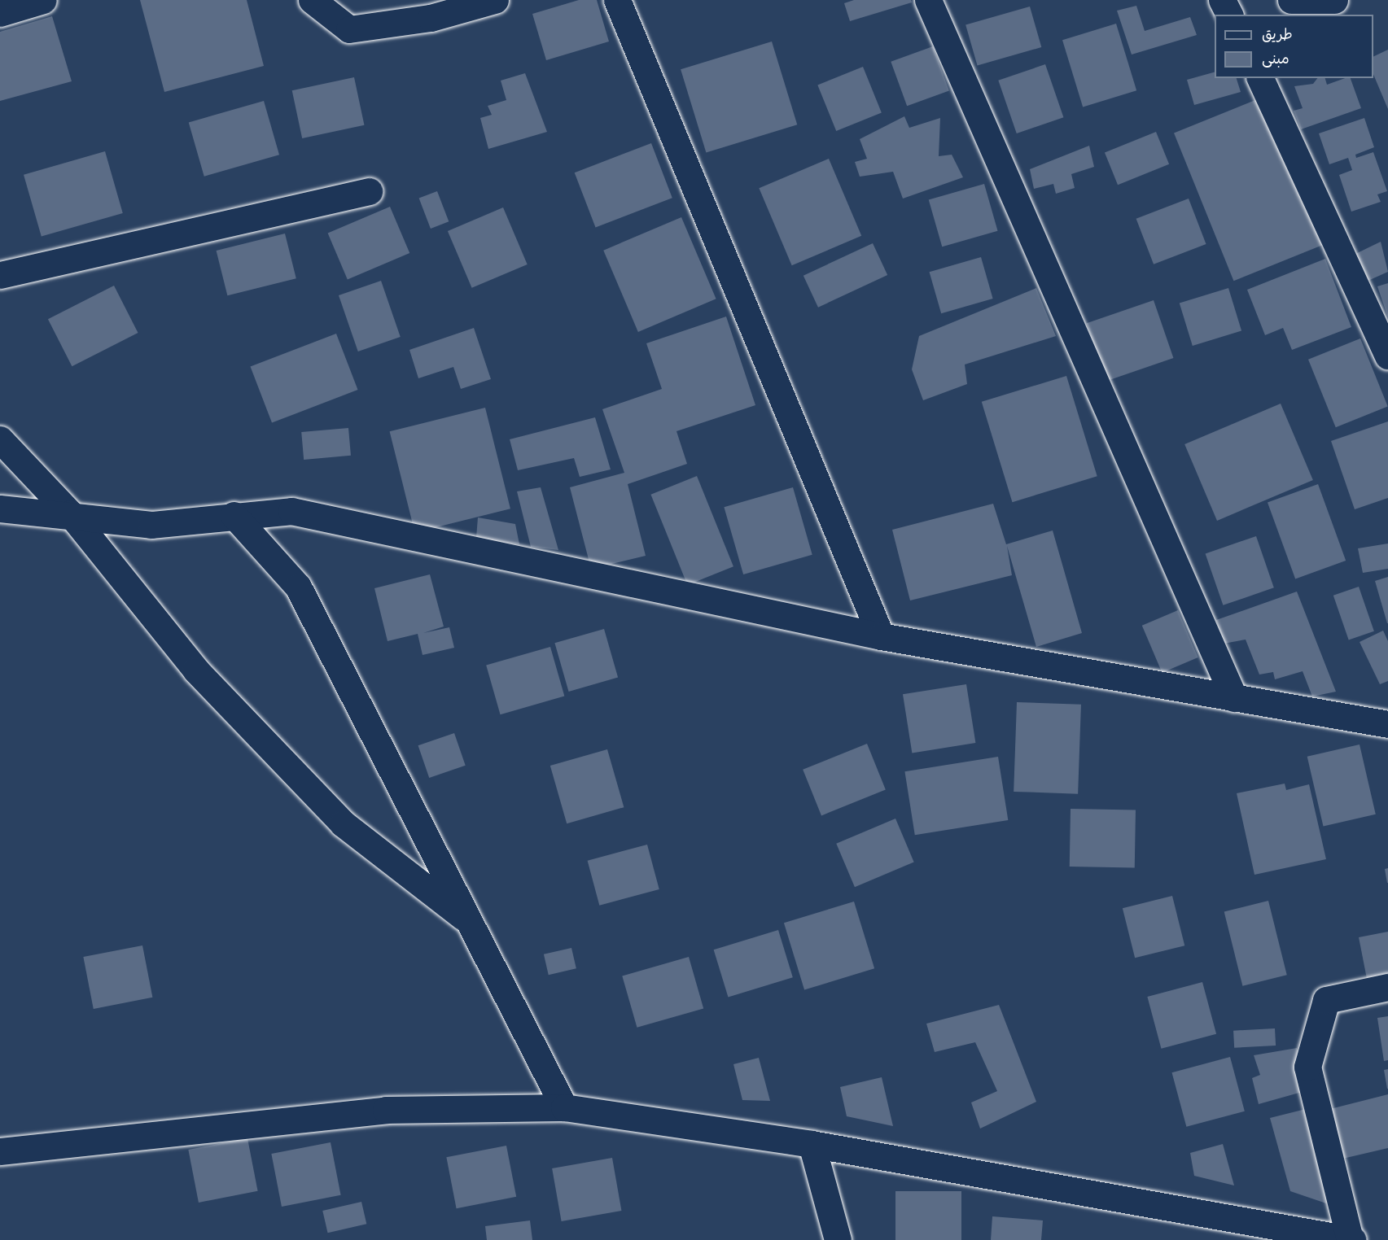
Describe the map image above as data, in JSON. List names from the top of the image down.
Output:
{
  "legend": ["طريق", "مبنى"]
}
